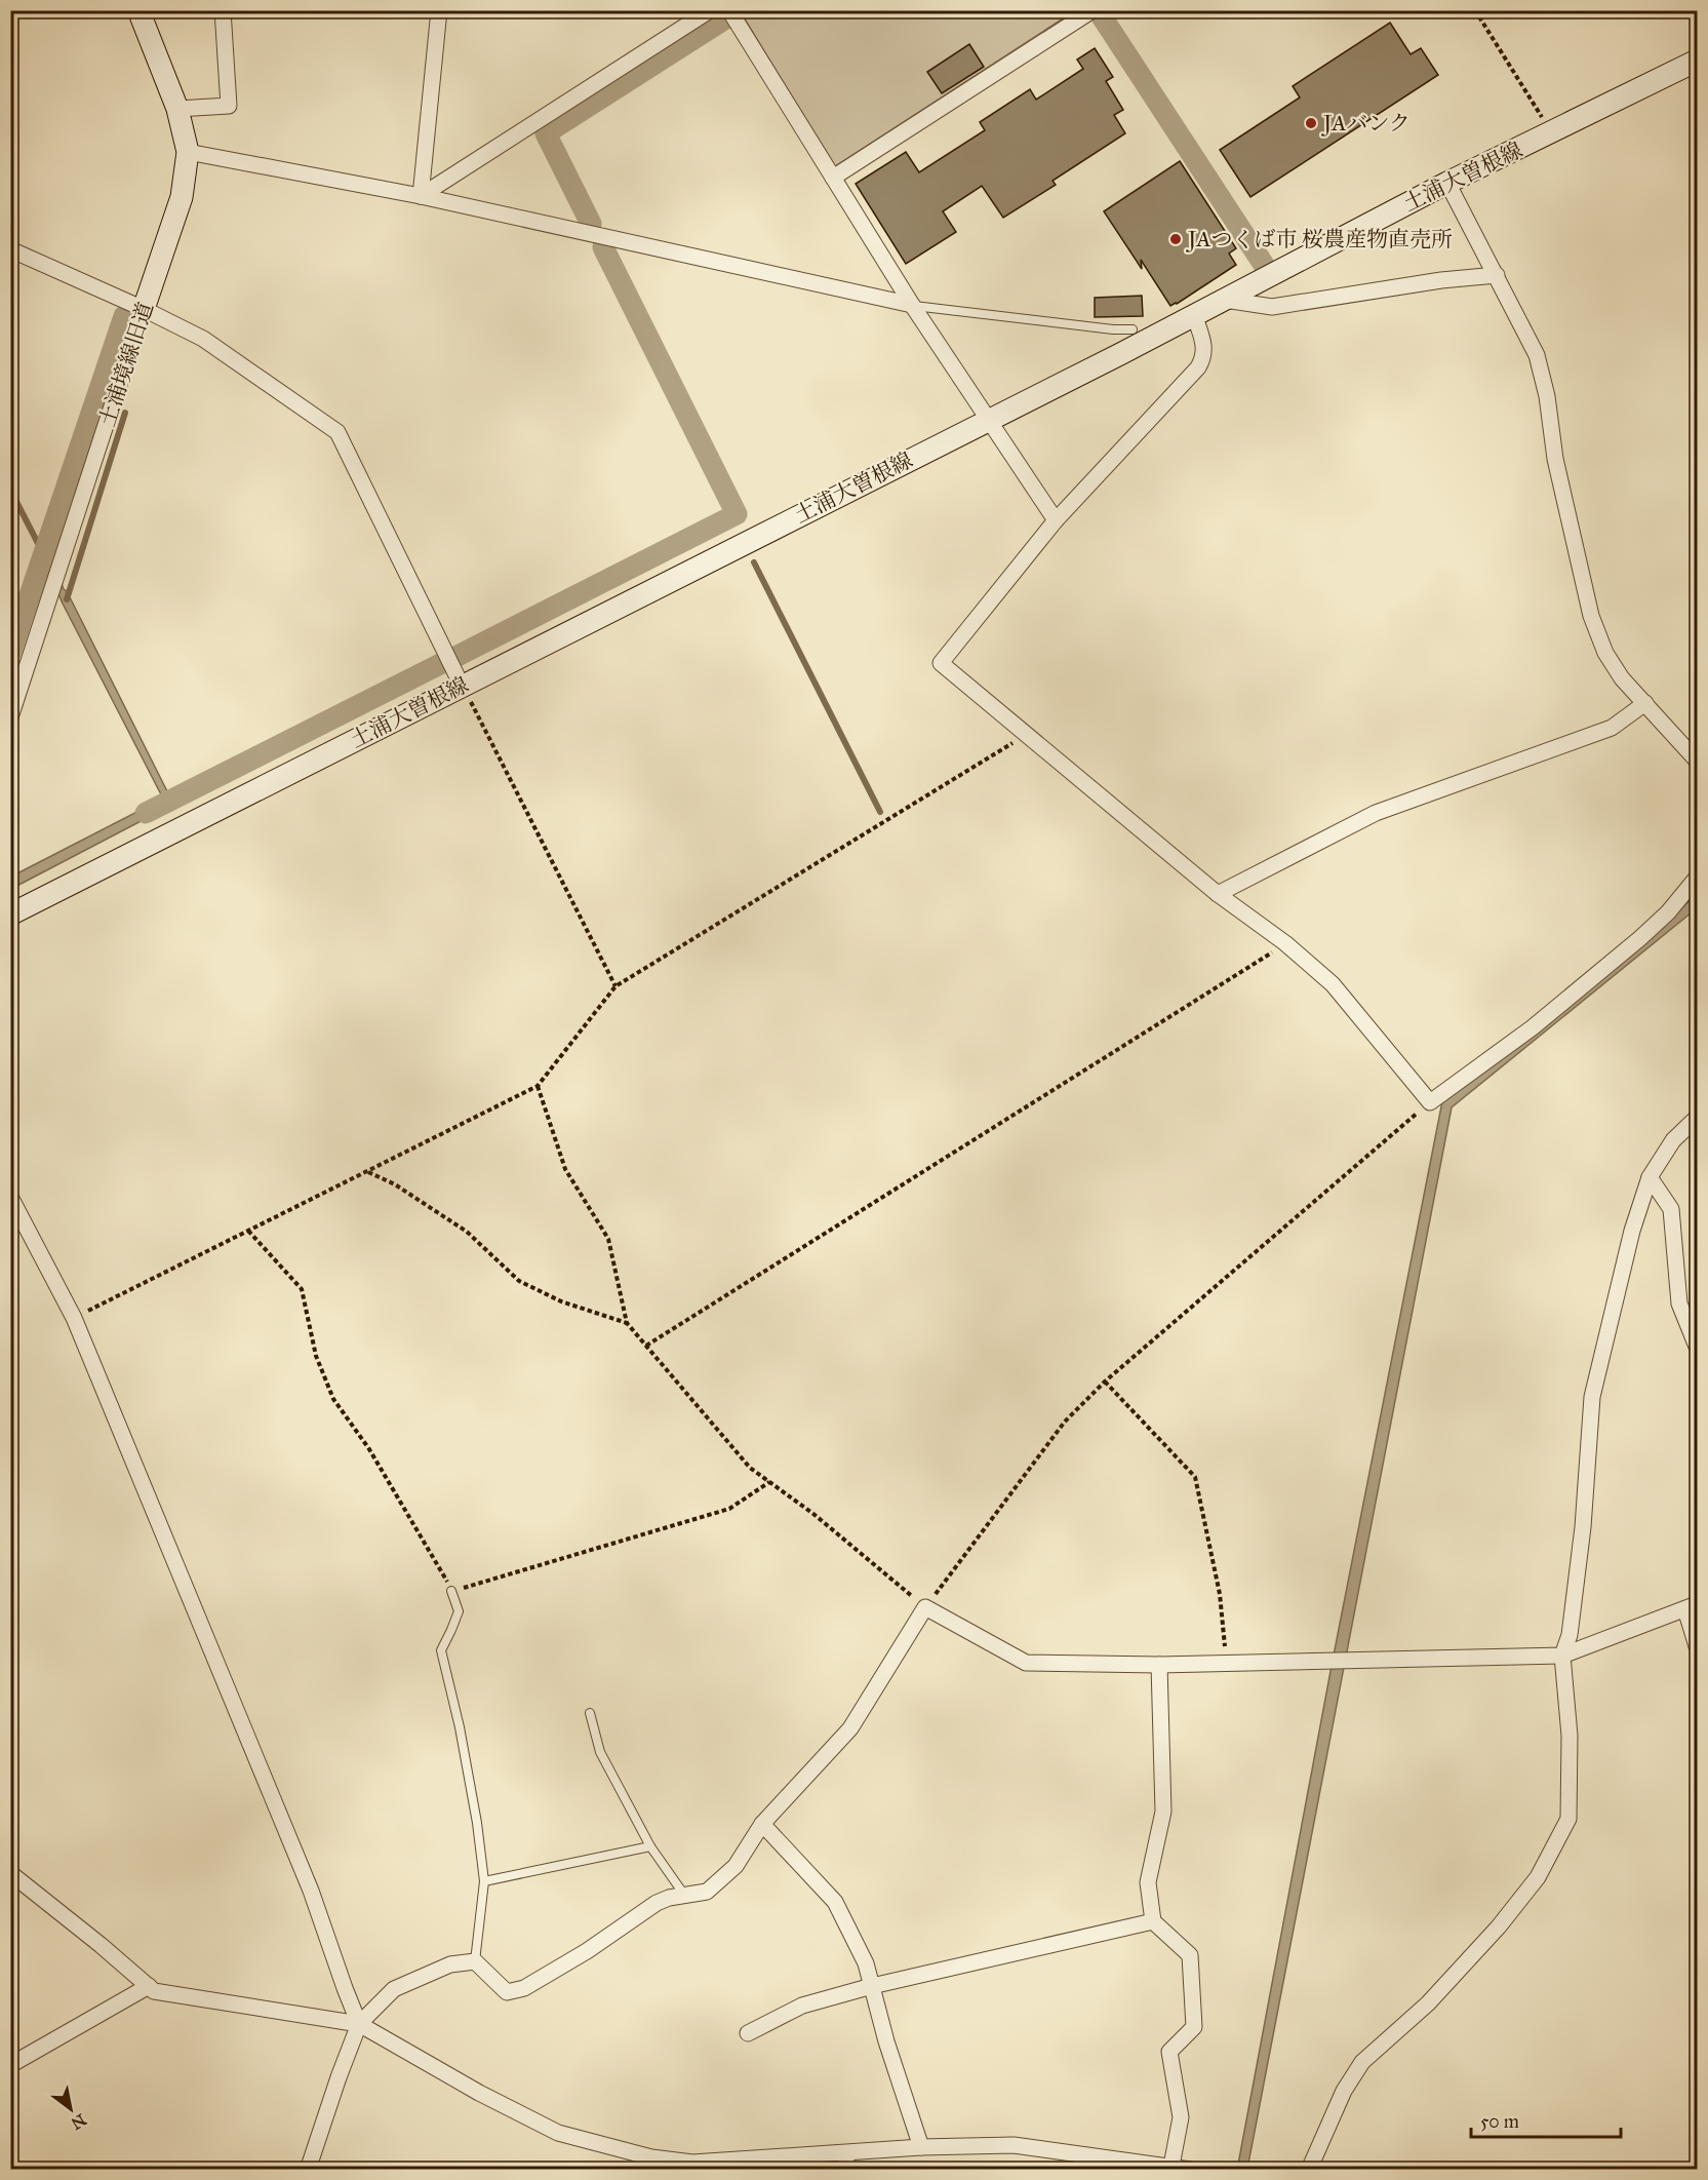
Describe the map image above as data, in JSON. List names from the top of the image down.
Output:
{
  "streets": {
    "main road": ["土浦大曽根線", "土浦境線旧道"]
  },
  "places": ["JAバンク", "JAつくば市 桜農産物直売所"],
  "scale_bar": "50 m",
  "north": "bottom right"
}
